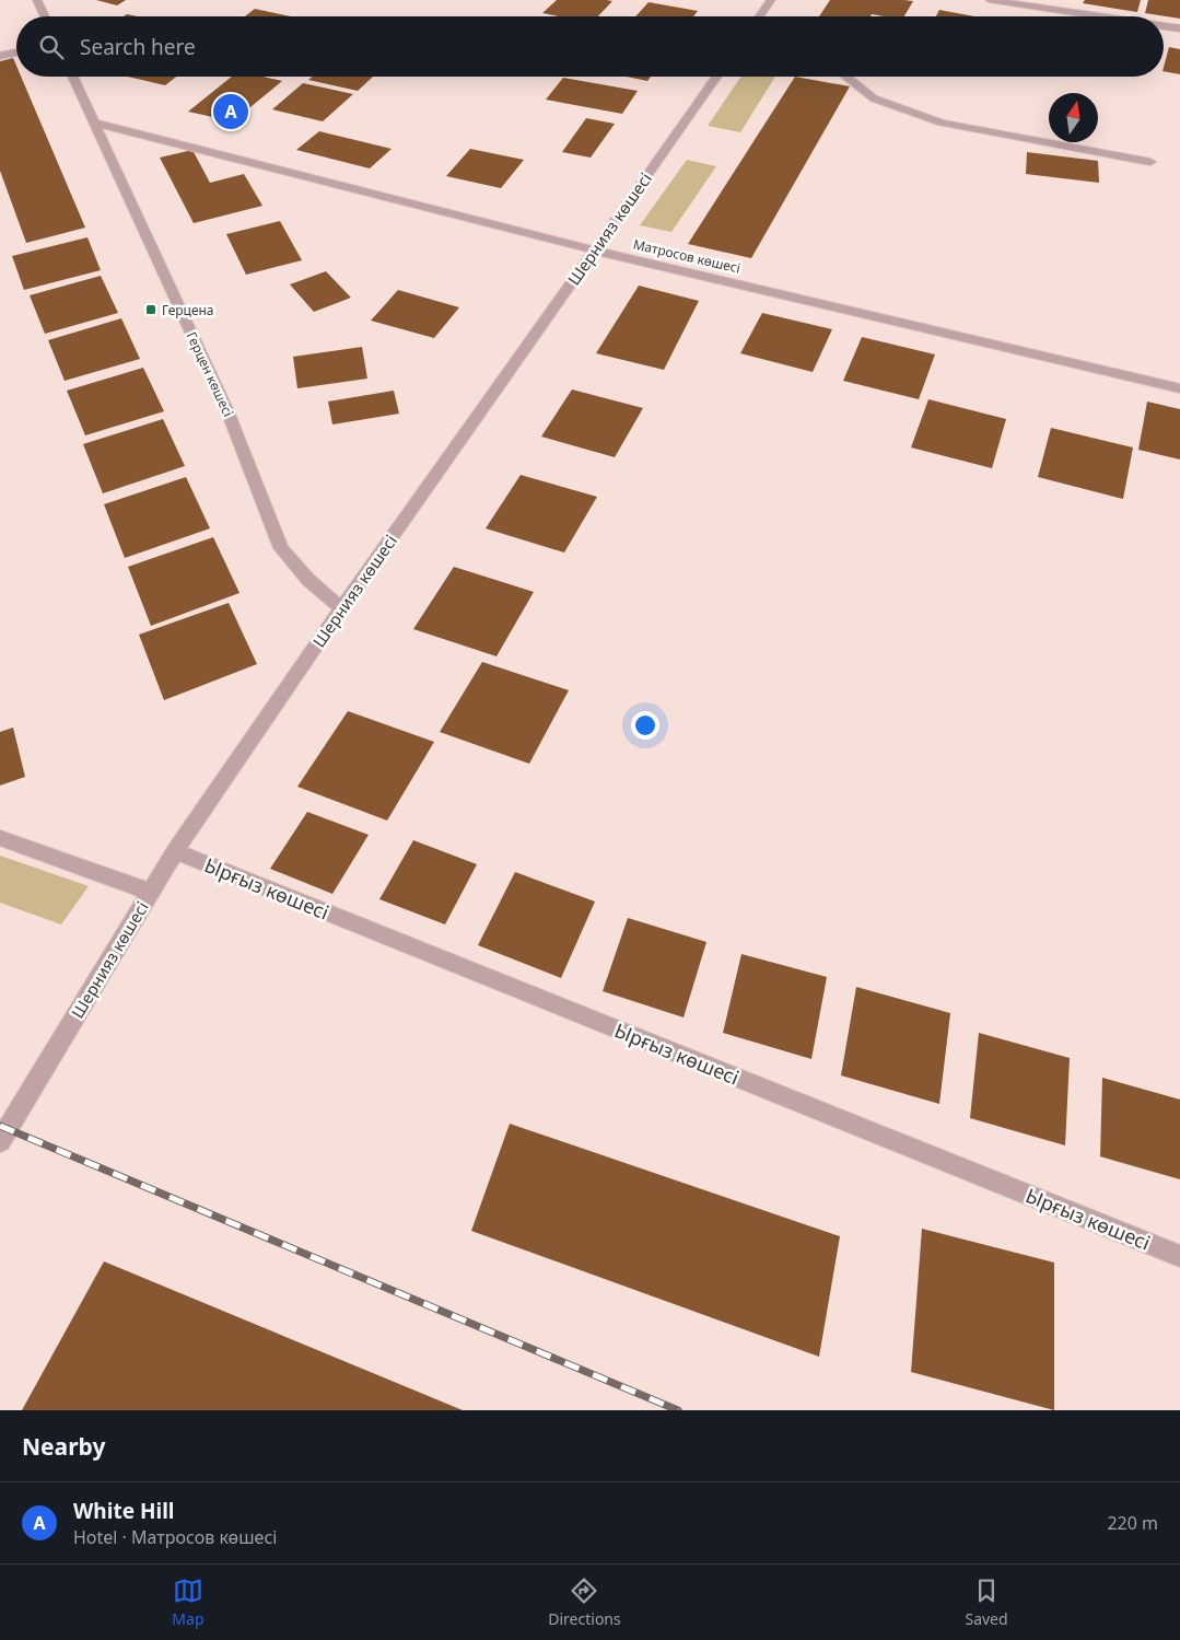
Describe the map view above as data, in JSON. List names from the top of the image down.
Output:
{
  "streets": {
    "street": [
      "Шернияз көшесі",
      "Матросов көшесі",
      "Герцен көшесі",
      "Ырғыз көшесі"
    ]
  },
  "crossings": [
    ["Шернияз көшесі", "Матросов көшесі"],
    ["Шернияз көшесі", "Герцен көшесі"],
    ["Шернияз көшесі", "Ырғыз көшесі"],
    ["Матросов көшесі", "Герцен көшесі"]
  ],
  "places": {
    "transit": ["Герцена"]
  },
  "north": "top",
  "page": {
    "search": "Search here",
    "pins": "A",
    "heading": "Nearby",
    "list": [
      {
        "mark": "A",
        "name": "White Hill",
        "note": "Hotel · Матросов көшесі",
        "value": "220 m"
      }
    ],
    "nav": ["Map", "Directions", "Saved"]
  }
}
